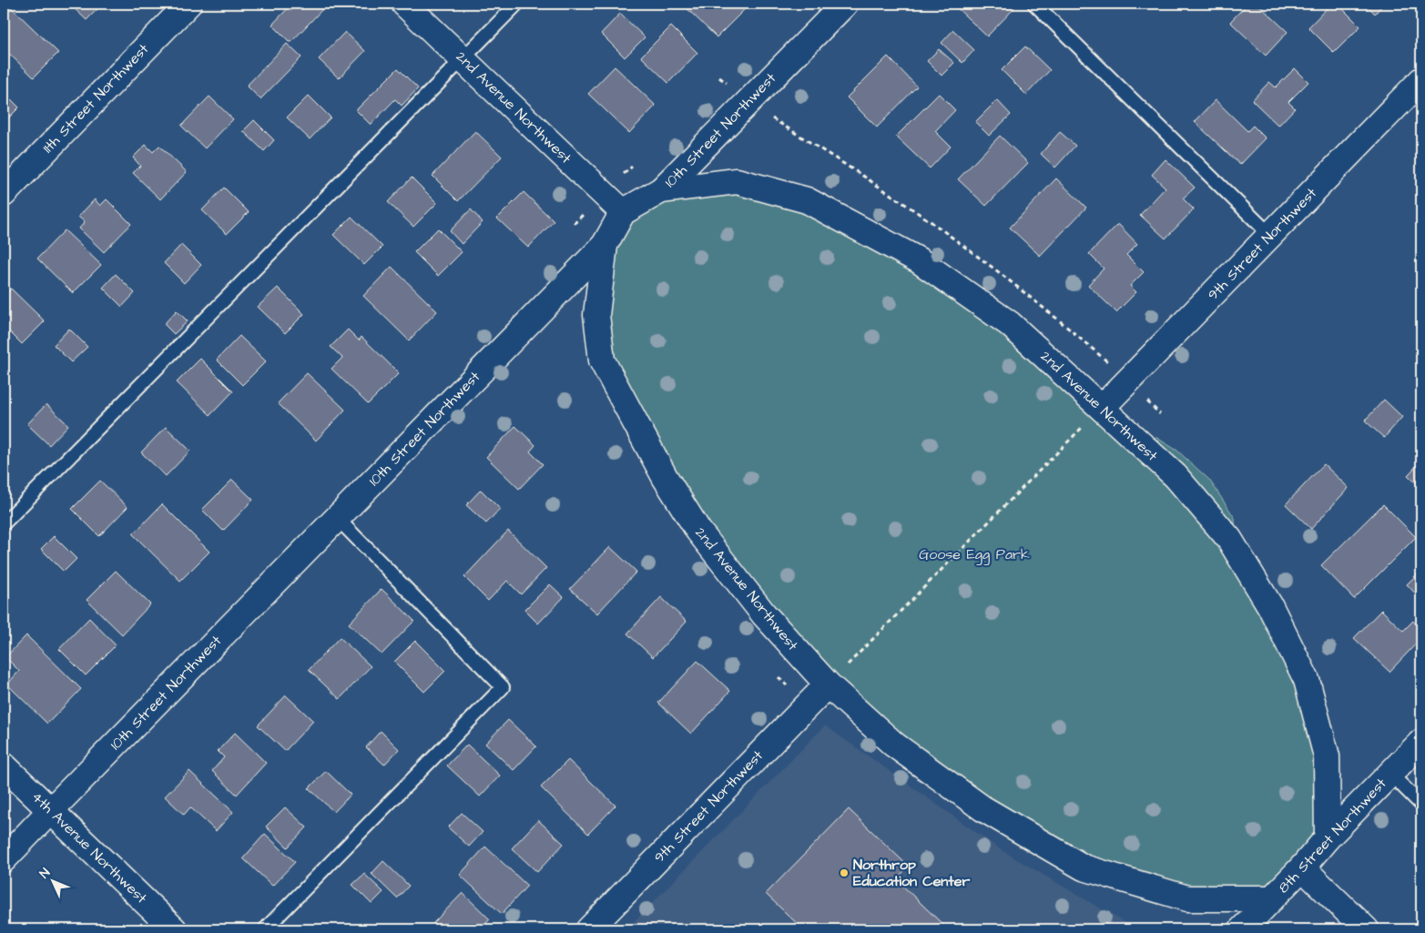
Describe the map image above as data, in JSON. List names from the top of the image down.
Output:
{
  "streets": {
    "street": [
      "11th Street Northwest",
      "2nd Avenue Northwest",
      "10th Street Northwest",
      "9th Street Northwest",
      "8th Street Northwest",
      "4th Avenue Northwest"
    ]
  },
  "crossings": [
    ["2nd Avenue Northwest", "10th Street Northwest"],
    ["2nd Avenue Northwest", "9th Street Northwest"],
    ["2nd Avenue Northwest", "8th Street Northwest"],
    ["10th Street Northwest", "4th Avenue Northwest"]
  ],
  "parks": ["Goose Egg Park"],
  "places": ["Northrop Education Center"],
  "north": "top left"
}
